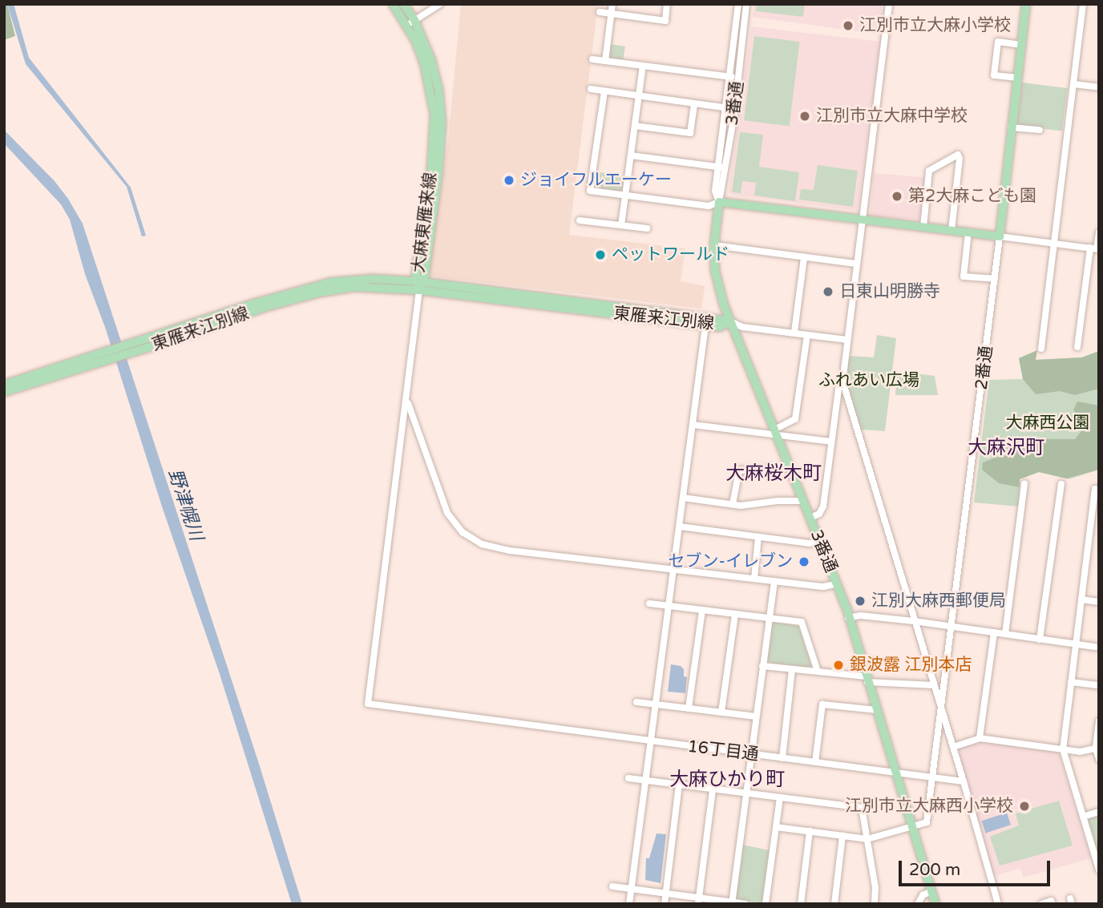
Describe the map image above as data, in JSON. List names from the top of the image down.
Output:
{
  "streets": {
    "main road": [
      "3番通",
      "大麻東雁来線",
      "東雁来江別線",
      "2番通"
    ],
    "street": ["16丁目通"]
  },
  "crossings": [
    ["3番通", "東雁来江別線"],
    ["3番通", "2番通"],
    ["3番通", "16丁目通"],
    ["大麻東雁来線", "東雁来江別線"],
    ["2番通", "16丁目通"]
  ],
  "districts": ["大麻沢町", "大麻桜木町", "大麻ひかり町"],
  "water": ["野津幌川"],
  "parks": ["ふれあい広場", "大麻西公園"],
  "places": [
    "江別市立大麻小学校",
    "江別市立大麻中学校",
    "ジョイフルエーケー",
    "第2大麻こども園",
    "ペットワールド",
    "日東山明勝寺",
    "セブン-イレブン",
    "江別大麻西郵便局",
    "銀波露 江別本店",
    "江別市立大麻西小学校"
  ],
  "scale_bar": "200 m"
}
